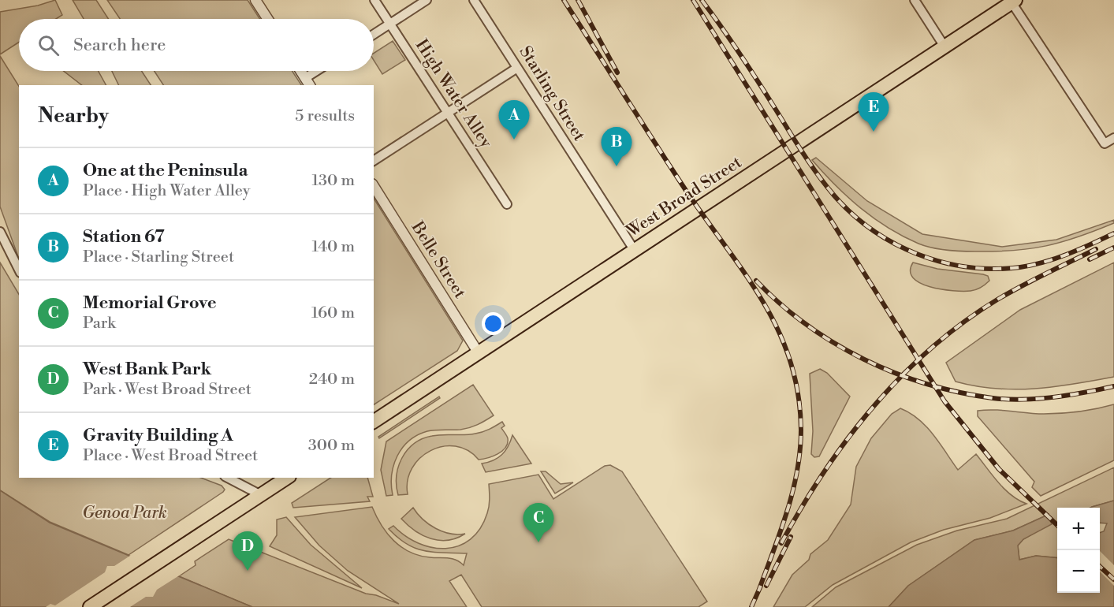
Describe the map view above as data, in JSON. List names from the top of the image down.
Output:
{
  "streets": {
    "main road": ["West Broad Street"],
    "street": ["High Water Alley", "Starling Street", "Belle Street"]
  },
  "crossings": [
    ["Starling Street", "West Broad Street"],
    ["West Broad Street", "Belle Street"]
  ],
  "parks": ["Genoa Park"],
  "page": {
    "search": "Search here",
    "heading": ["Nearby", "5 results"],
    "pins": [
      "E",
      "A",
      "B",
      "C",
      "D"
    ],
    "list": [
      {
        "mark": "A",
        "name": "One at the Peninsula",
        "note": "Place · High Water Alley",
        "value": "130 m"
      },
      {
        "mark": "B",
        "name": "Station 67",
        "note": "Place · Starling Street",
        "value": "140 m"
      },
      {
        "mark": "C",
        "name": "Memorial Grove",
        "note": "Park",
        "value": "160 m"
      },
      {
        "mark": "D",
        "name": "West Bank Park",
        "note": "Park · West Broad Street",
        "value": "240 m"
      },
      {
        "mark": "E",
        "name": "Gravity Building A",
        "note": "Place · West Broad Street",
        "value": "300 m"
      }
    ],
    "map_buttons": ["+", "−"]
  }
}
